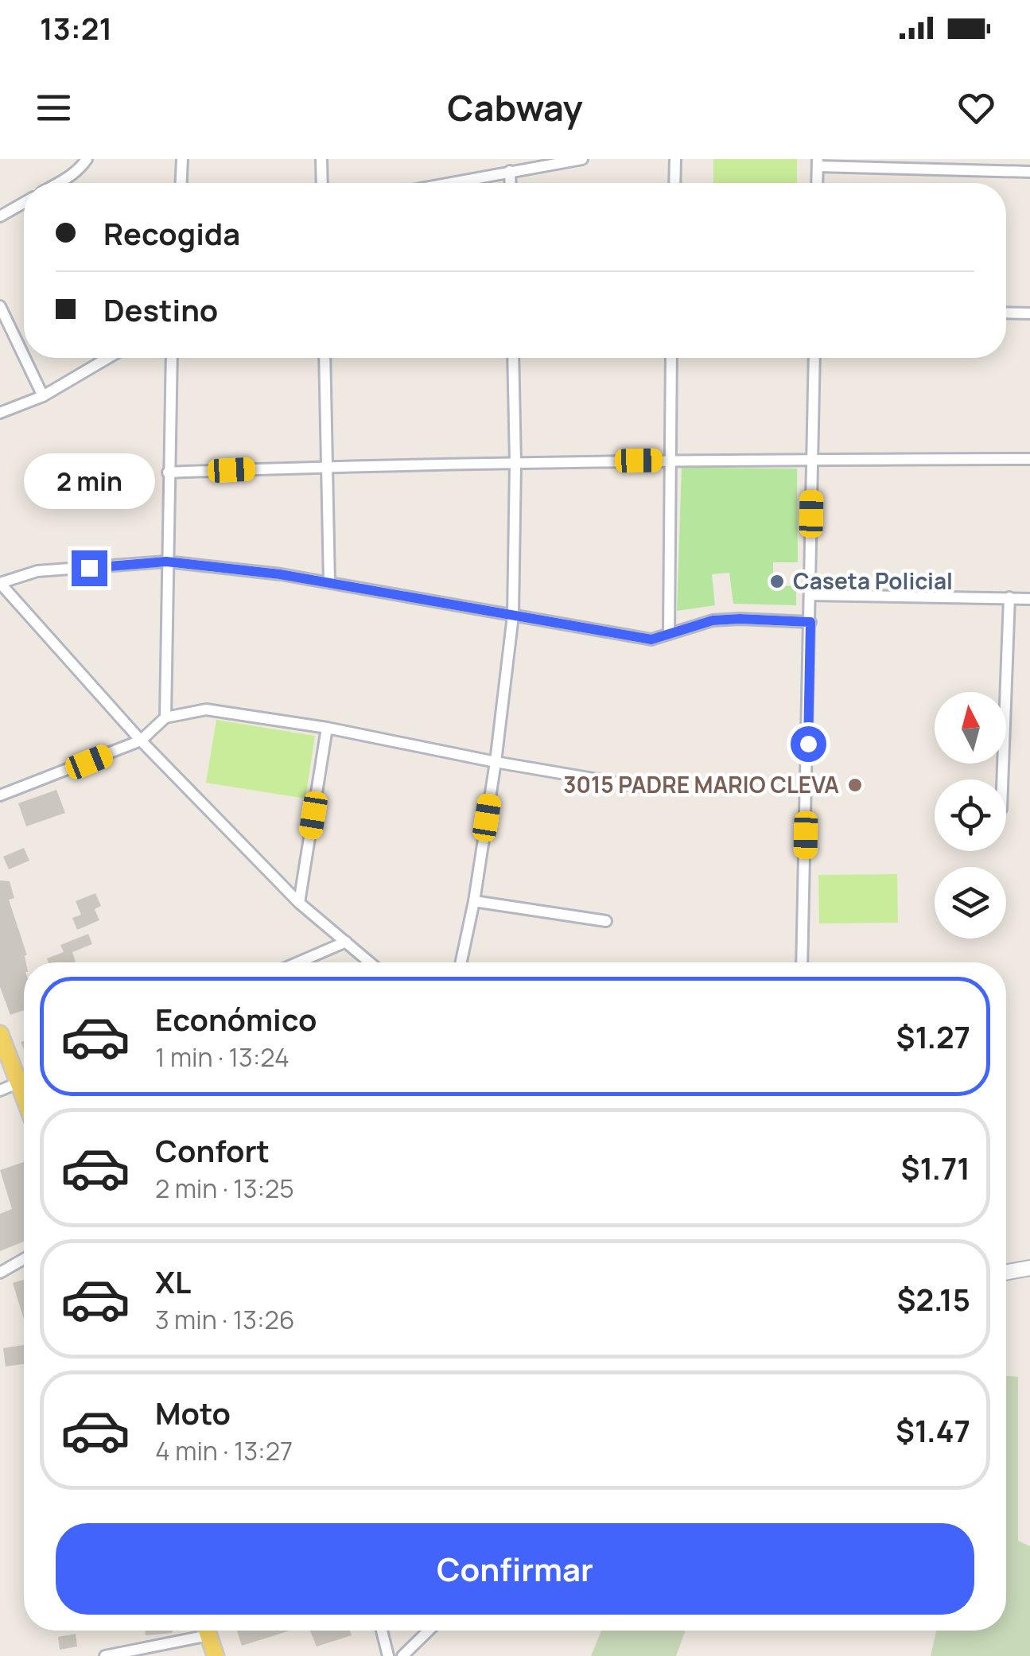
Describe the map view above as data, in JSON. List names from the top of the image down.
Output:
{
  "places": ["Caseta Policial", "3015 PADRE MARIO CLEVA"],
  "north": "top",
  "page": {
    "status": "13:21",
    "header": "Cabway",
    "banner": ["Recogida", "Destino"],
    "bubble": "2 min",
    "list": [
      {
        "name": "Económico",
        "note": "1 min · 13:24",
        "value": "$1.27"
      },
      {
        "name": "Confort",
        "note": "2 min · 13:25",
        "value": "$1.71"
      },
      {
        "name": "XL",
        "note": "3 min · 13:26",
        "value": "$2.15"
      },
      {
        "name": "Moto",
        "note": "4 min · 13:27",
        "value": "$1.47"
      }
    ],
    "buttons": "Confirmar"
  }
}
